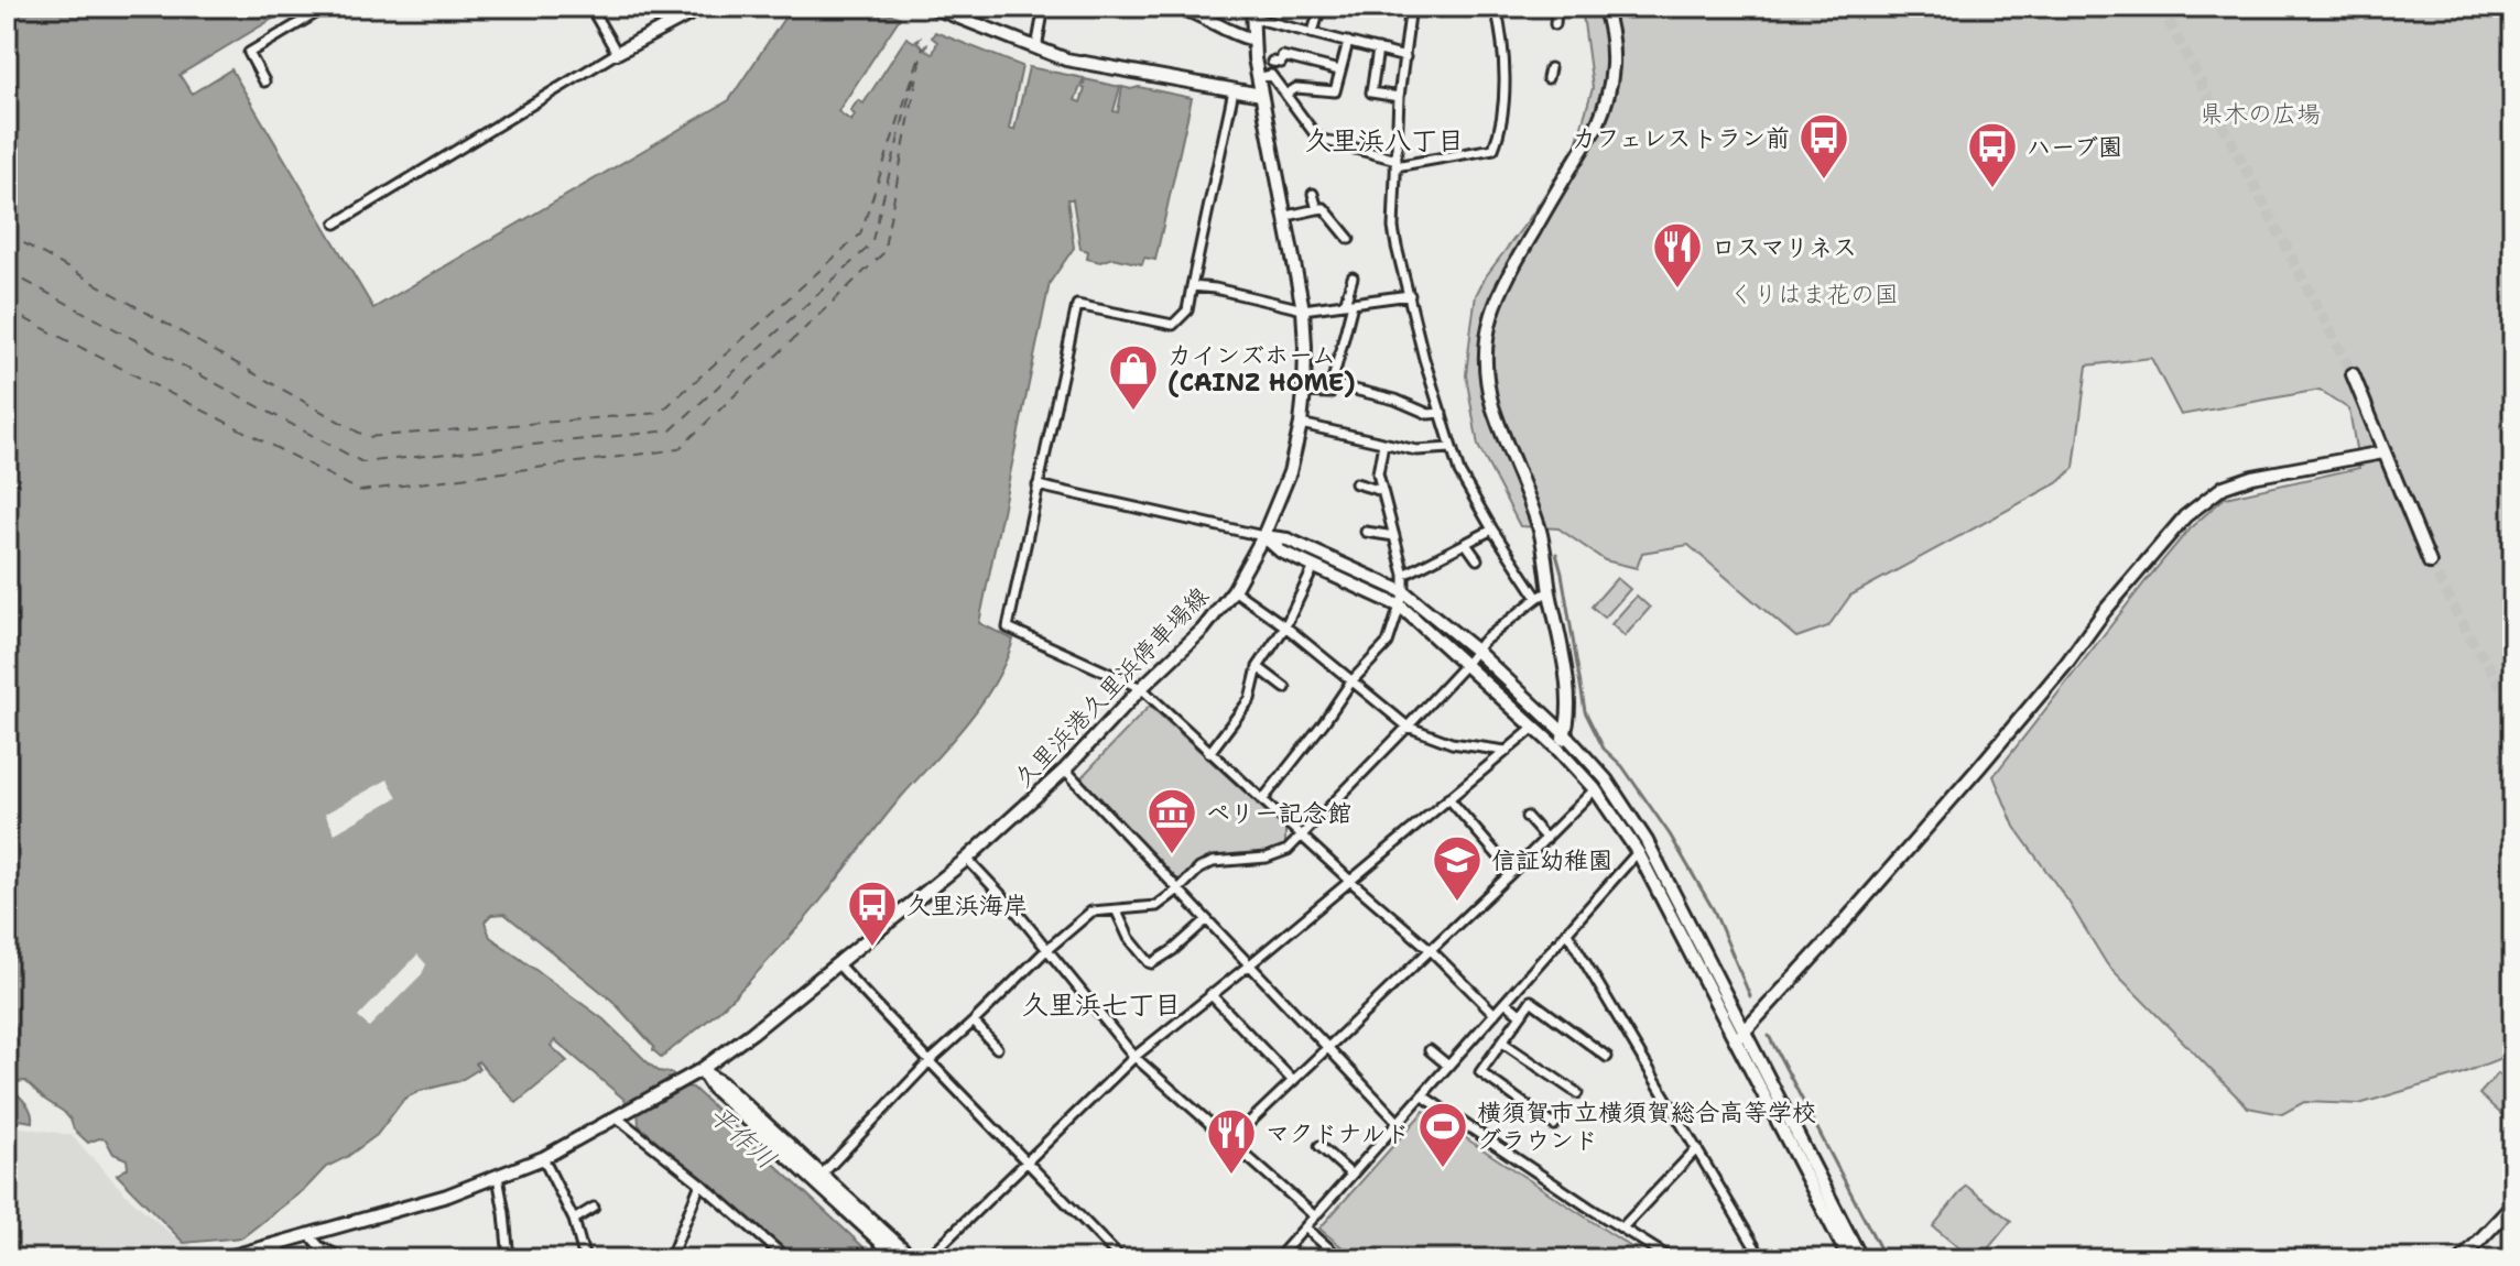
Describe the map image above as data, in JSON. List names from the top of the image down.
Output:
{
  "streets": {
    "street": ["久里浜港久里浜停車場線"]
  },
  "districts": ["久里浜八丁目", "久里浜七丁目"],
  "water": ["平作川"],
  "parks": ["県木の広場", "くりはま花の国"],
  "places": {
    "bus stop": ["カフェレストラン前", "ハーブ園", "久里浜海岸"],
    "restaurant": ["ロスマリネス", "マクドナルド"],
    "shop": ["カインズホーム (CAINZ HOME)"],
    "museum": ["ペリー記念館"],
    "school or university": ["信証幼稚園"],
    "sports": ["横須賀市立横須賀総合高等学校 グラウンド"]
  }
}
